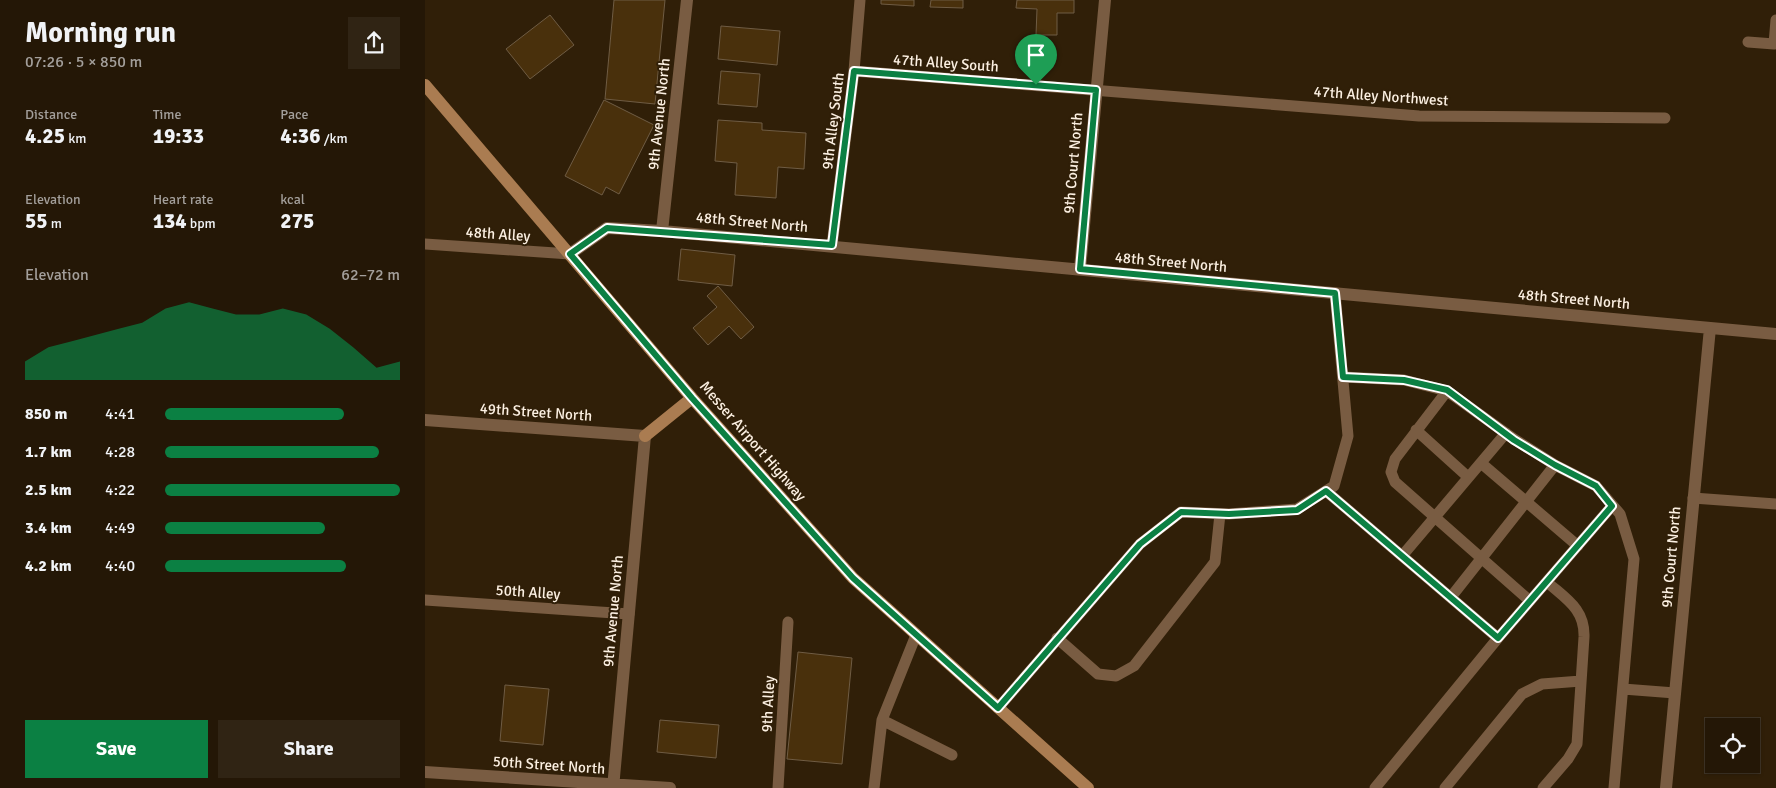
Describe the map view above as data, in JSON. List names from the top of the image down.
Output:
{
  "streets": {
    "main road": ["Messer Airport Highway"],
    "street": [
      "9th Avenue North",
      "9th Court North",
      "48th Street North",
      "49th Street North",
      "50th Street North"
    ],
    "lane": [
      "47th Alley South",
      "47th Alley Northwest",
      "9th Alley South",
      "48th Alley",
      "50th Alley",
      "9th Alley"
    ]
  },
  "crossings": [
    ["47th Alley South", "47th Alley Northwest"],
    ["47th Alley South", "9th Alley South"],
    ["47th Alley South", "9th Court North"],
    ["47th Alley Northwest", "9th Court North"],
    ["9th Avenue North", "48th Street North"],
    ["9th Avenue North", "49th Street North"],
    ["9th Avenue North", "50th Alley"],
    ["9th Avenue North", "50th Street North"],
    ["9th Alley South", "48th Street North"],
    ["9th Court North", "48th Street North"],
    ["48th Street North", "48th Alley"],
    ["48th Street North", "Messer Airport Highway"],
    ["48th Alley", "Messer Airport Highway"]
  ],
  "page": {
    "heading": ["Morning run", "07:26 · 5 × 850 m"],
    "stats": [
      ["Distance", "4.25 km"],
      ["Time", "19:33"],
      ["Pace", "4:36 /km"],
      ["Elevation", "55 m"],
      ["Heart rate", "134 bpm"],
      ["kcal", "275"]
    ],
    "chart": ["Elevation", "62–72 m"],
    "list": [
      {
        "name": "850 m",
        "note": "4:41"
      },
      {
        "name": "1.7 km",
        "note": "4:28"
      },
      {
        "name": "2.5 km",
        "note": "4:22"
      },
      {
        "name": "3.4 km",
        "note": "4:49"
      },
      {
        "name": "4.2 km",
        "note": "4:40"
      }
    ],
    "buttons": ["Save", "Share"]
  }
}
